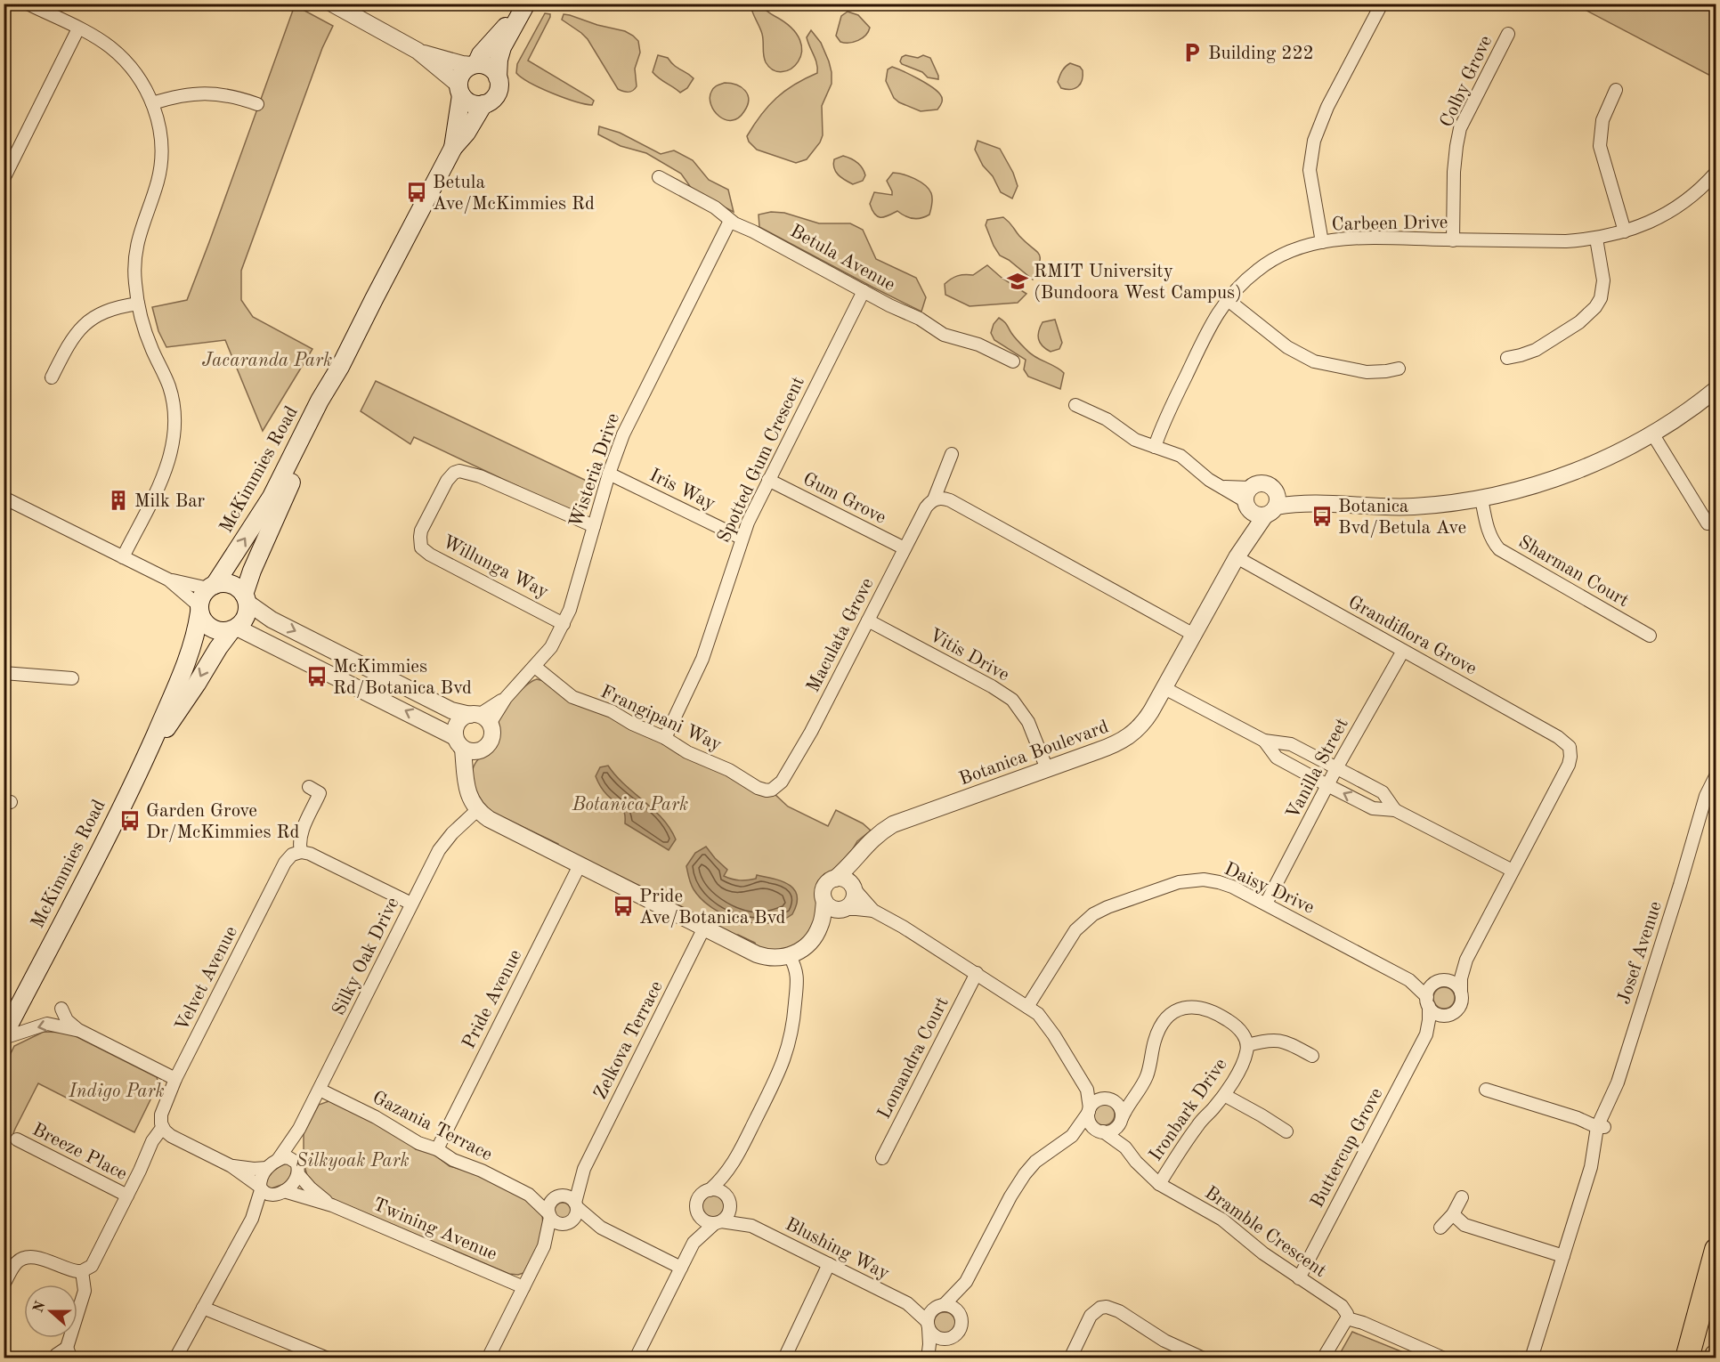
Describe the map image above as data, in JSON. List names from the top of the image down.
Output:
{
  "streets": {
    "main road": ["McKimmies Road"],
    "street": [
      "Colby Grove",
      "Carbeen Drive",
      "Betula Avenue",
      "Spotted Gum Crescent",
      "Wisteria Drive",
      "Iris Way",
      "Gum Grove",
      "Willunga Way",
      "Sharman Court",
      "Maculata Grove",
      "Grandiflora Grove",
      "Vitis Drive",
      "Frangipani Way",
      "Botanica Boulevard",
      "Vanilla Street",
      "Daisy Drive",
      "Josef Avenue",
      "Silky Oak Drive",
      "Velvet Avenue",
      "Pride Avenue",
      "Zelkova Terrace",
      "Lomandra Court",
      "Ironbark Drive",
      "Gazania Terrace",
      "Buttercup Grove",
      "Breeze Place",
      "Twining Avenue",
      "Bramble Crescent",
      "Blushing Way"
    ]
  },
  "crossings": [
    ["Colby Grove", "Carbeen Drive"],
    ["Betula Avenue", "Spotted Gum Crescent"],
    ["Betula Avenue", "Wisteria Drive"],
    ["Spotted Gum Crescent", "Iris Way"],
    ["Spotted Gum Crescent", "Gum Grove"],
    ["Spotted Gum Crescent", "Frangipani Way"],
    ["Wisteria Drive", "Iris Way"],
    ["Wisteria Drive", "Willunga Way"],
    ["Wisteria Drive", "Frangipani Way"],
    ["Gum Grove", "Maculata Grove"],
    ["Maculata Grove", "Vitis Drive"],
    ["Maculata Grove", "Frangipani Way"],
    ["Grandiflora Grove", "Botanica Boulevard"],
    ["Grandiflora Grove", "Vanilla Street"],
    ["Vitis Drive", "Botanica Boulevard"],
    ["Vanilla Street", "Daisy Drive"],
    ["Daisy Drive", "Buttercup Grove"],
    ["Silky Oak Drive", "Gazania Terrace"],
    ["Silky Oak Drive", "Twining Avenue"],
    ["Pride Avenue", "Gazania Terrace"],
    ["Zelkova Terrace", "Gazania Terrace"],
    ["Ironbark Drive", "Bramble Crescent"],
    ["Buttercup Grove", "Bramble Crescent"]
  ],
  "parks": [
    "Jacaranda Park",
    "Botanica Park",
    "Indigo Park",
    "Silkyoak Park"
  ],
  "places": {
    "parking": ["Building 222"],
    "bus stop": [
      "Betula Ave/McKimmies Rd",
      "Botanica Bvd/Betula Ave",
      "McKimmies Rd/Botanica Bvd",
      "Garden Grove Dr/McKimmies Rd",
      "Pride Ave/Botanica Bvd"
    ],
    "school or university": ["RMIT University (Bundoora West Campus)"],
    "building": ["Milk Bar"]
  },
  "north": "left"
}
